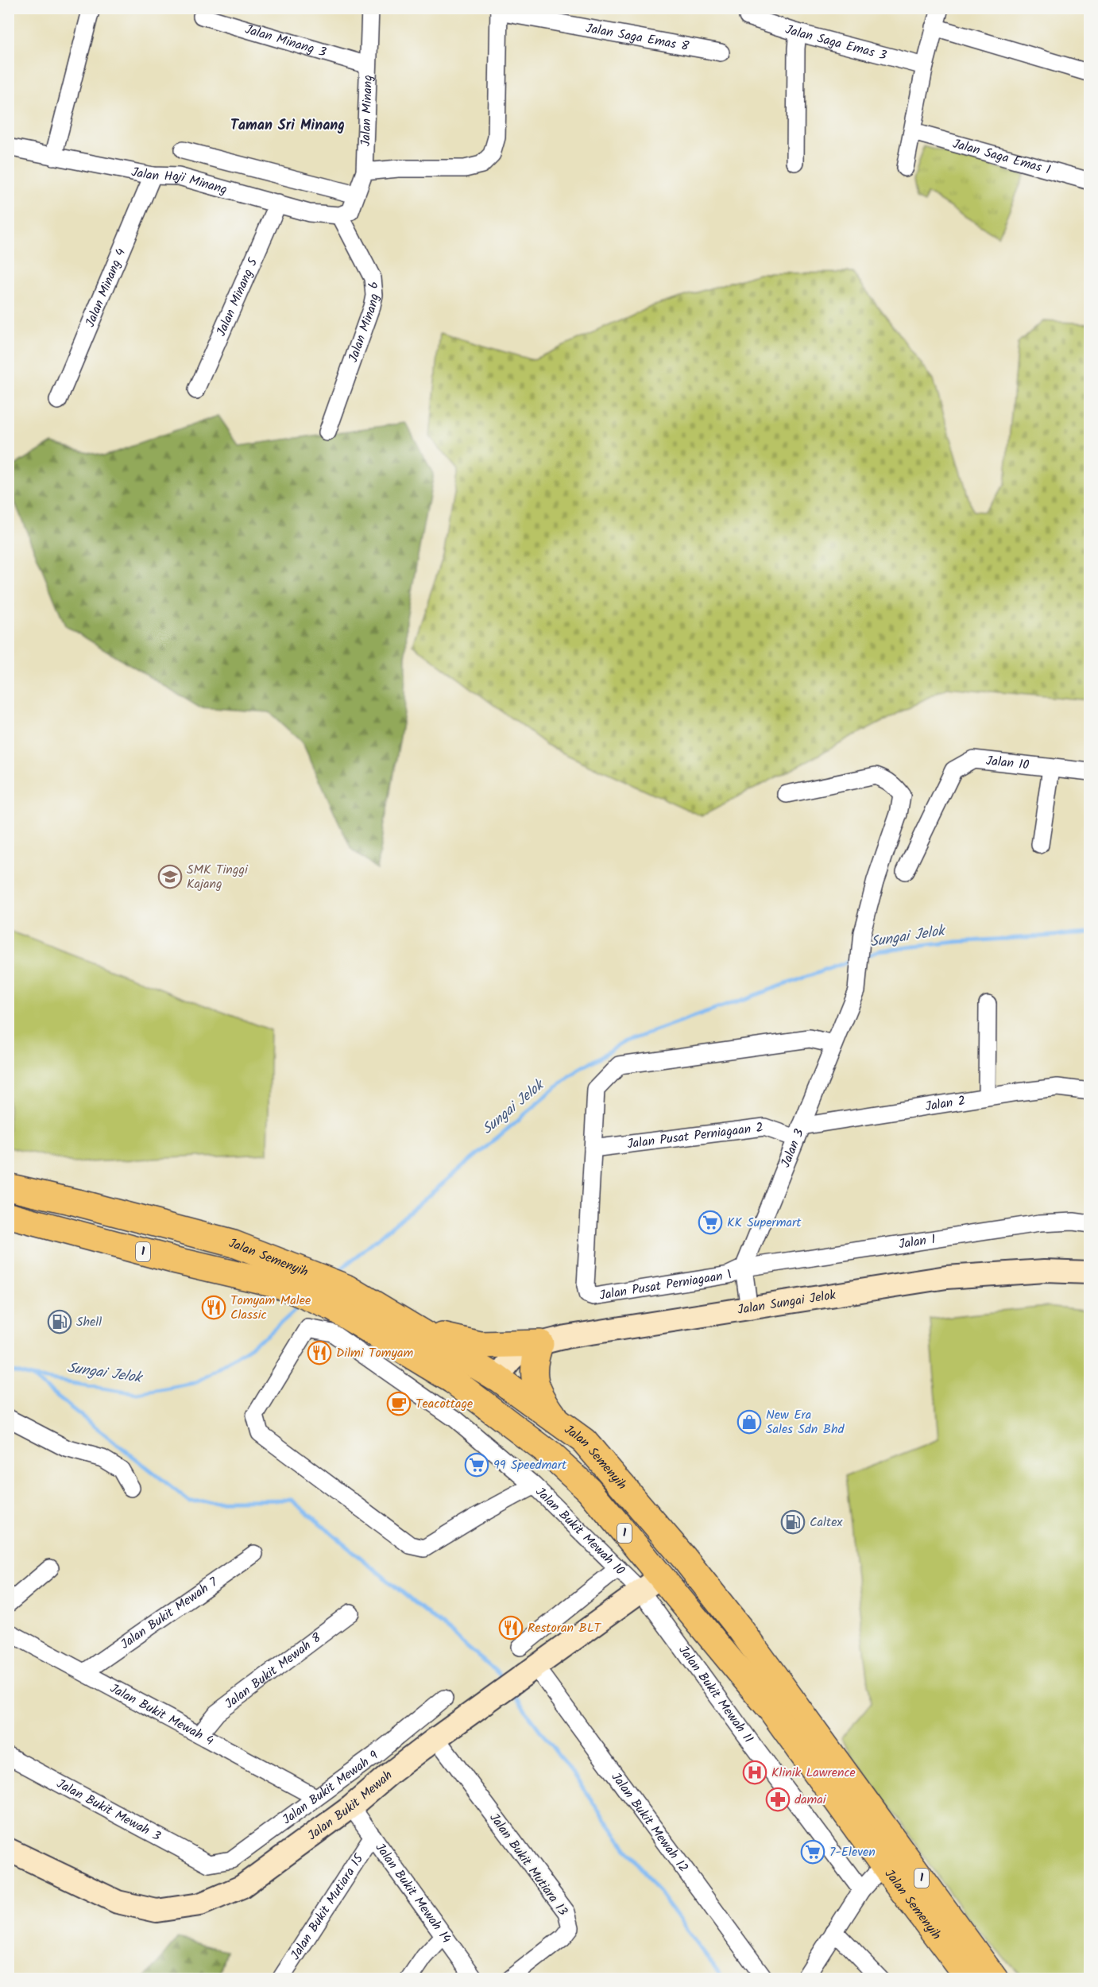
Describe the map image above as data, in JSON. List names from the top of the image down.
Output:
{
  "streets": {
    "main road": ["1", "Jalan Semenyih"],
    "street": [
      "Jalan Saga Emas 8",
      "Jalan Minang 3",
      "Jalan Saga Emas 3",
      "Jalan Minang",
      "Jalan Saga Emas 1",
      "Jalan Haji Minang",
      "Jalan Minang 4",
      "Jalan Minang 5",
      "Jalan Minang 6",
      "Jalan 10",
      "Jalan 2",
      "Jalan Pusat Perniagaan 2",
      "Jalan 3",
      "Jalan 1",
      "Jalan Pusat Perniagaan 1",
      "Jalan Sungai Jelok",
      "Jalan Bukit Mewah 10",
      "Jalan Bukit Mewah 7",
      "Jalan Bukit Mewah 8",
      "Jalan Bukit Mewah 11",
      "Jalan Bukit Mewah 4",
      "Jalan Bukit Mewah 9",
      "Jalan Bukit Mewah",
      "Jalan Bukit Mewah 3",
      "Jalan Bukit Mewah 12",
      "Jalan Bukit Mutiara 13",
      "Jalan Bukit Mewah 14",
      "Jalan Bukit Mutiara 15"
    ]
  },
  "crossings": [
    ["Jalan Minang 3", "Jalan Minang"],
    ["Jalan Minang", "Jalan Haji Minang"],
    ["Jalan Minang", "Jalan Minang 6"],
    ["Jalan Haji Minang", "Jalan Minang 4"],
    ["Jalan Haji Minang", "Jalan Minang 5"],
    ["Jalan Haji Minang", "Jalan Minang 6"],
    ["Jalan 2", "Jalan Pusat Perniagaan 2"],
    ["Jalan 2", "Jalan 3"],
    ["Jalan Pusat Perniagaan 2", "Jalan 3"],
    ["Jalan Pusat Perniagaan 2", "Jalan Pusat Perniagaan 1"],
    ["Jalan 3", "Jalan 1"],
    ["Jalan 3", "Jalan Pusat Perniagaan 1"],
    ["Jalan 3", "Jalan Sungai Jelok"],
    ["Jalan 1", "Jalan Pusat Perniagaan 1"],
    ["Jalan Semenyih", "Jalan Sungai Jelok"],
    ["Jalan Semenyih", "Jalan Bukit Mewah 10"],
    ["Jalan Semenyih", "Jalan Bukit Mewah 11"],
    ["Jalan Semenyih", "Jalan Bukit Mewah"],
    ["Jalan Bukit Mewah 10", "Jalan Bukit Mewah 11"],
    ["Jalan Bukit Mewah 10", "Jalan Bukit Mewah"],
    ["Jalan Bukit Mewah 7", "Jalan Bukit Mewah 4"],
    ["Jalan Bukit Mewah 8", "Jalan Bukit Mewah 4"],
    ["Jalan Bukit Mewah 11", "Jalan Bukit Mewah"],
    ["Jalan Bukit Mewah 4", "Jalan Bukit Mewah 9"],
    ["Jalan Bukit Mewah 9", "Jalan Bukit Mewah 3"],
    ["Jalan Bukit Mewah", "Jalan Bukit Mewah 12"],
    ["Jalan Bukit Mewah", "Jalan Bukit Mutiara 13"],
    ["Jalan Bukit Mewah", "Jalan Bukit Mewah 14"],
    ["Jalan Bukit Mewah 14", "Jalan Bukit Mutiara 15"]
  ],
  "districts": ["Taman Sri Minang"],
  "water": ["Sungai Jelok"],
  "places": {
    "school or university": ["SMK Tinggi Kajang"],
    "supermarket": ["KK Supermart", "99 Speedmart", "7-Eleven"],
    "restaurant": ["Tomyam Malee Classic", "Dilmi Tomyam", "Restoran BLT"],
    "fuel station": ["Shell", "Caltex"],
    "cafe": ["Teacottage"],
    "shop": ["New Era Sales Sdn Bhd"],
    "hospital": ["Klinik Lawrence"],
    "pharmacy": ["damai"]
  }
}
